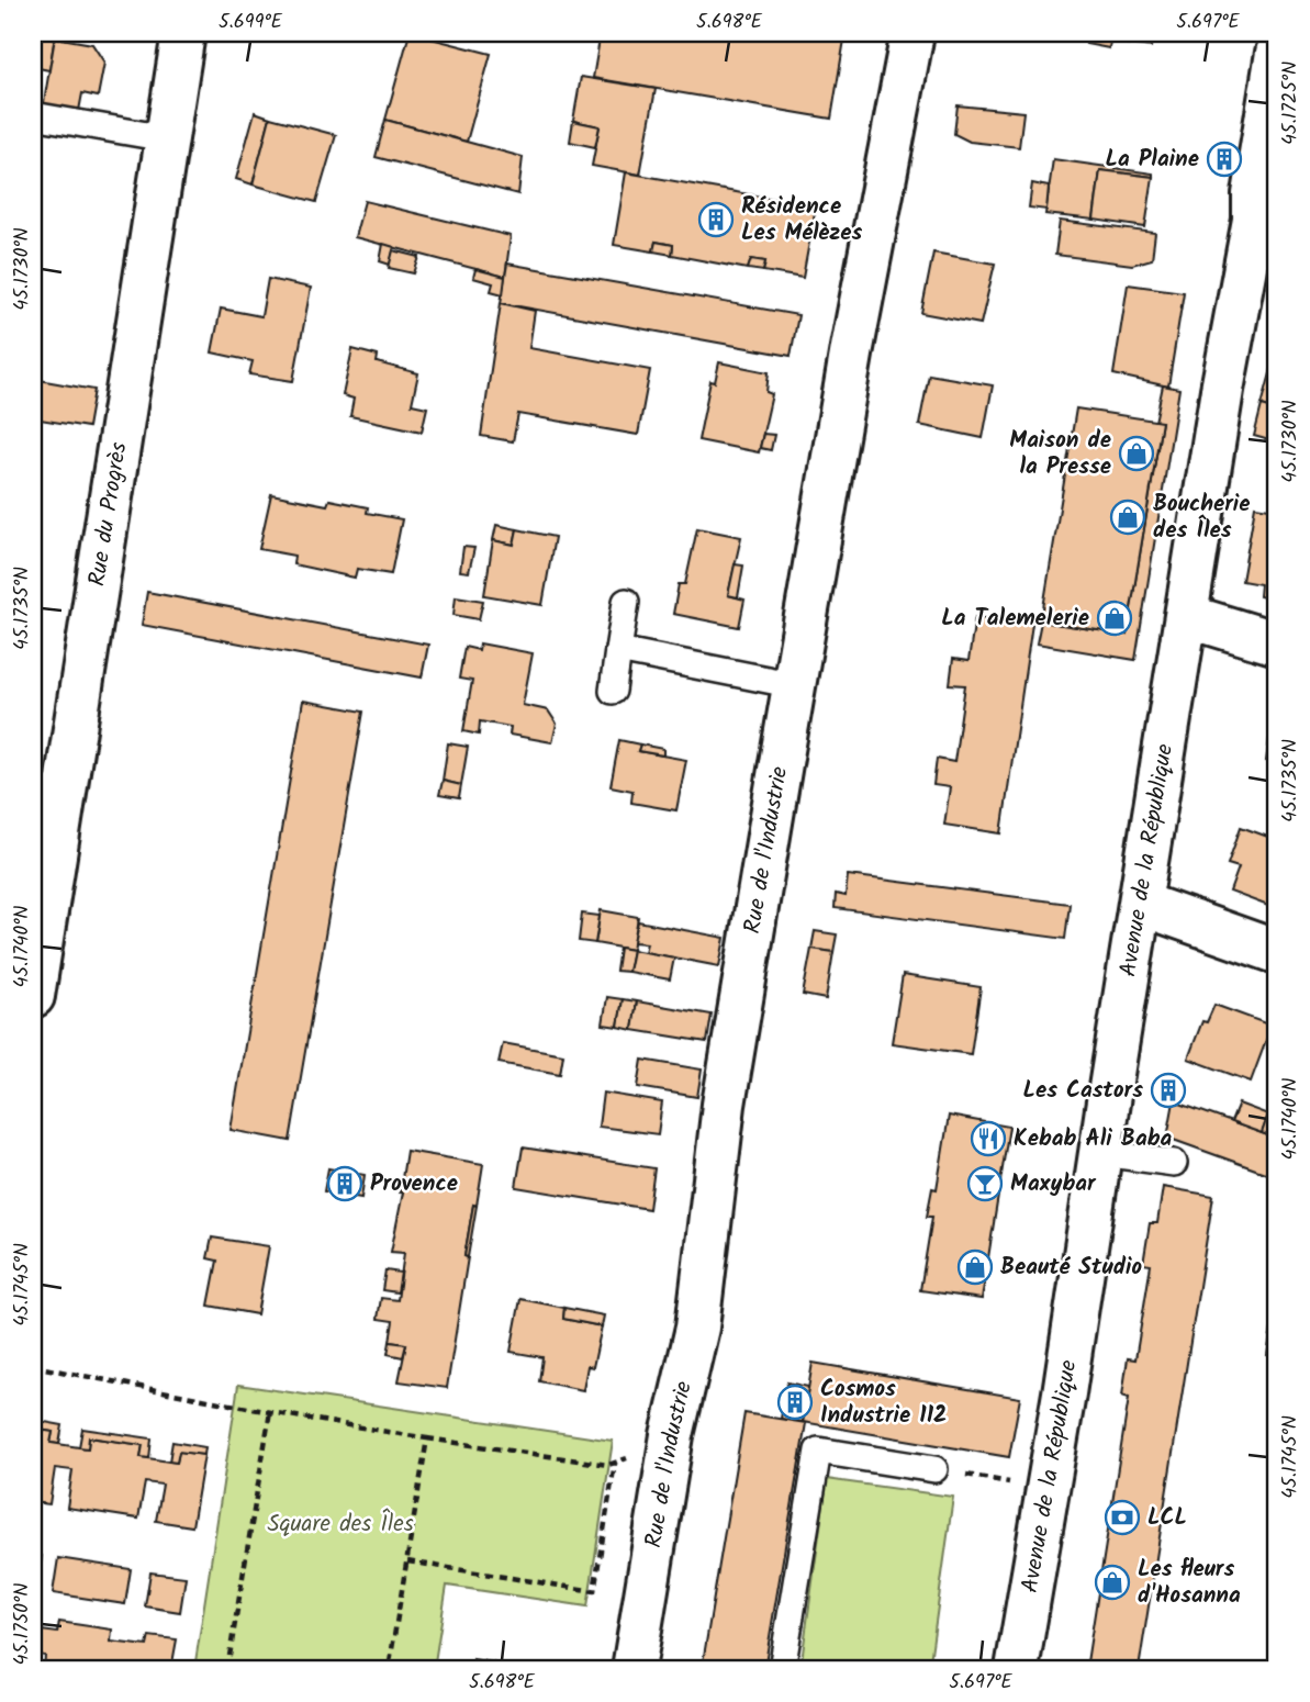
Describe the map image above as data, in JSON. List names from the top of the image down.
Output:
{
  "streets": {
    "street": ["Rue du Progrès", "Rue de l'Industrie", "Avenue de la République"]
  },
  "parks": ["Square des Îles"],
  "places": {
    "building": [
      "La Plaine",
      "Résidence Les Mélèzes",
      "Les Castors",
      "Provence",
      "Cosmos Industrie 112"
    ],
    "shop": [
      "Maison de la Presse",
      "Boucherie des Îles",
      "La Talemelerie",
      "Beauté Studio",
      "Les fleurs d'Hosanna"
    ],
    "restaurant": ["Kebab Ali Baba"],
    "bar": ["Maxybar"],
    "bank": ["LCL"]
  },
  "coordinates": [
    "5.699°E",
    "5.698°E",
    "5.697°E",
    "45.1725°N",
    "45.1730°N",
    "45.1735°N",
    "45.1740°N",
    "45.1745°N",
    "45.1750°N"
  ]
}
